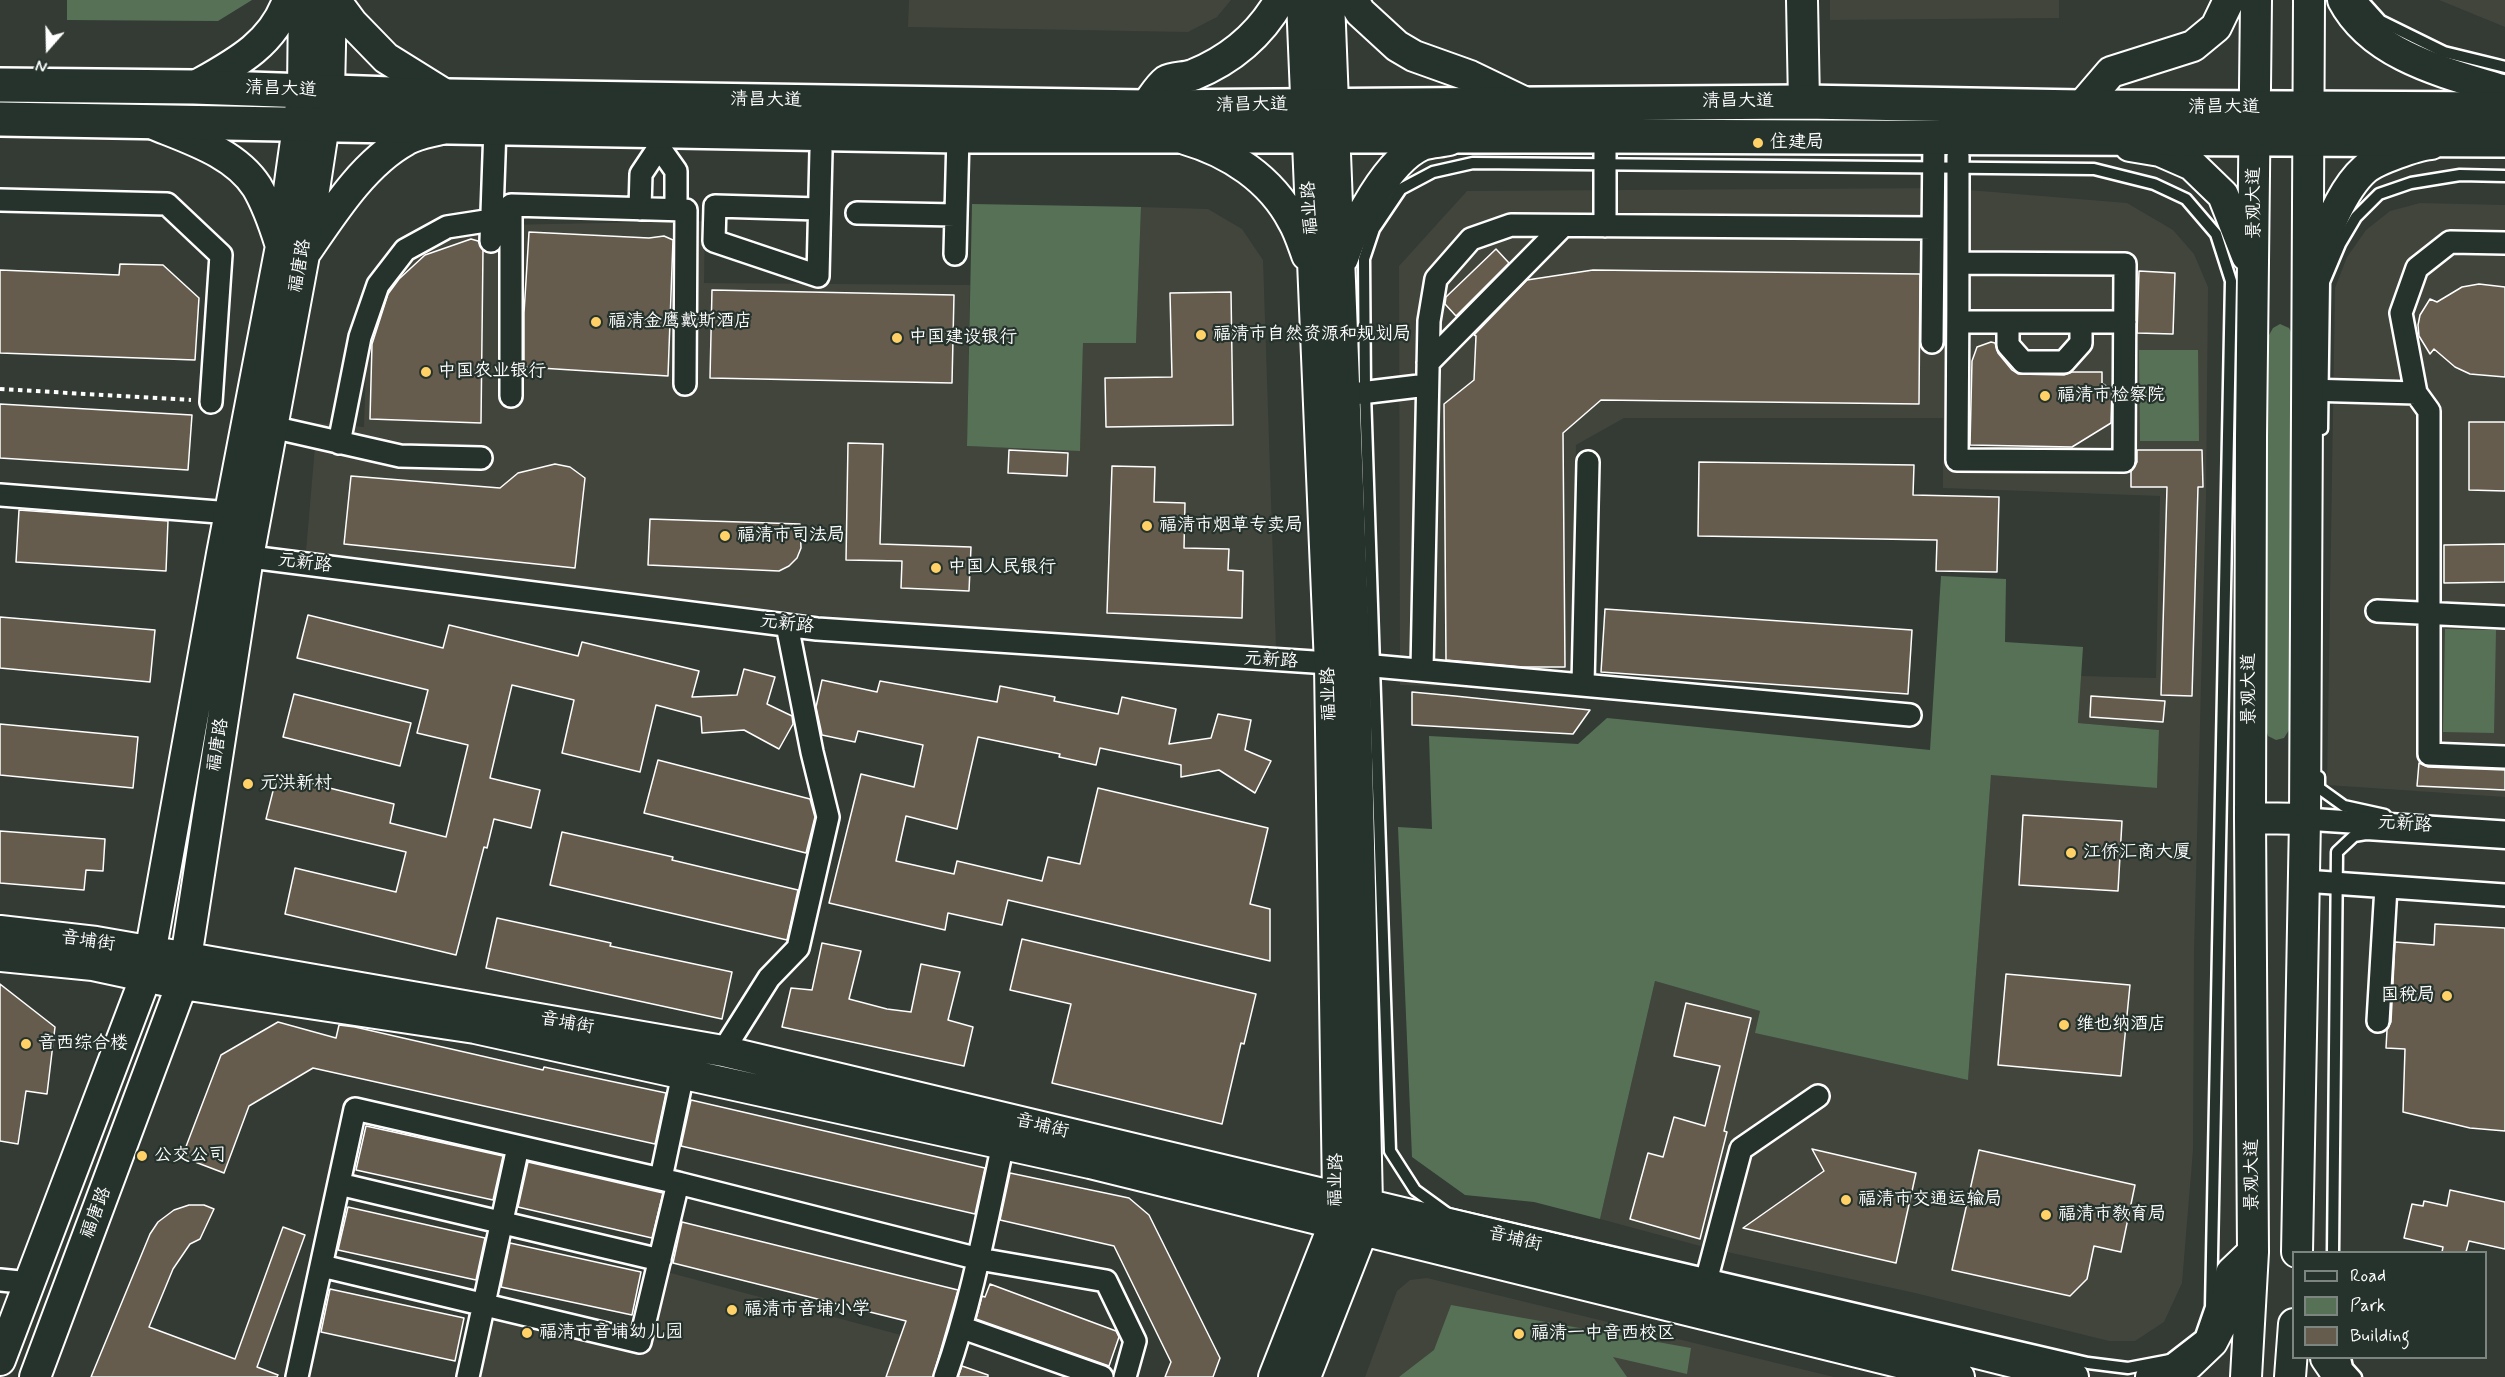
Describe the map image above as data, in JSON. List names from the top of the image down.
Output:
{
  "streets": {
    "main road": ["清昌大道"],
    "street": [
      "景观大道",
      "福业路",
      "福唐路",
      "元新路",
      "音埔街"
    ]
  },
  "crossings": [
    ["清昌大道", "景观大道"],
    ["清昌大道", "福业路"],
    ["清昌大道", "福唐路"],
    ["福业路", "元新路"],
    ["福业路", "音埔街"],
    ["福唐路", "元新路"],
    ["福唐路", "音埔街"]
  ],
  "places": [
    "住建局",
    "福清金鹰戴斯酒店",
    "福清市自然资源和规划局",
    "中国建设银行",
    "中国农业银行",
    "福清市检察院",
    "福清市烟草专卖局",
    "福清市司法局",
    "中国人民银行",
    "元洪新村",
    "江侨汇商大厦",
    "国税局",
    "维也纳酒店",
    "音西综合楼",
    "公交公司",
    "福清市交通运输局",
    "福清市教育局",
    "福清市音埔小学",
    "福清市音埔幼儿园",
    "福清一中音西校区"
  ],
  "legend": ["Road", "Park", "Building"],
  "north": "bottom"
}
